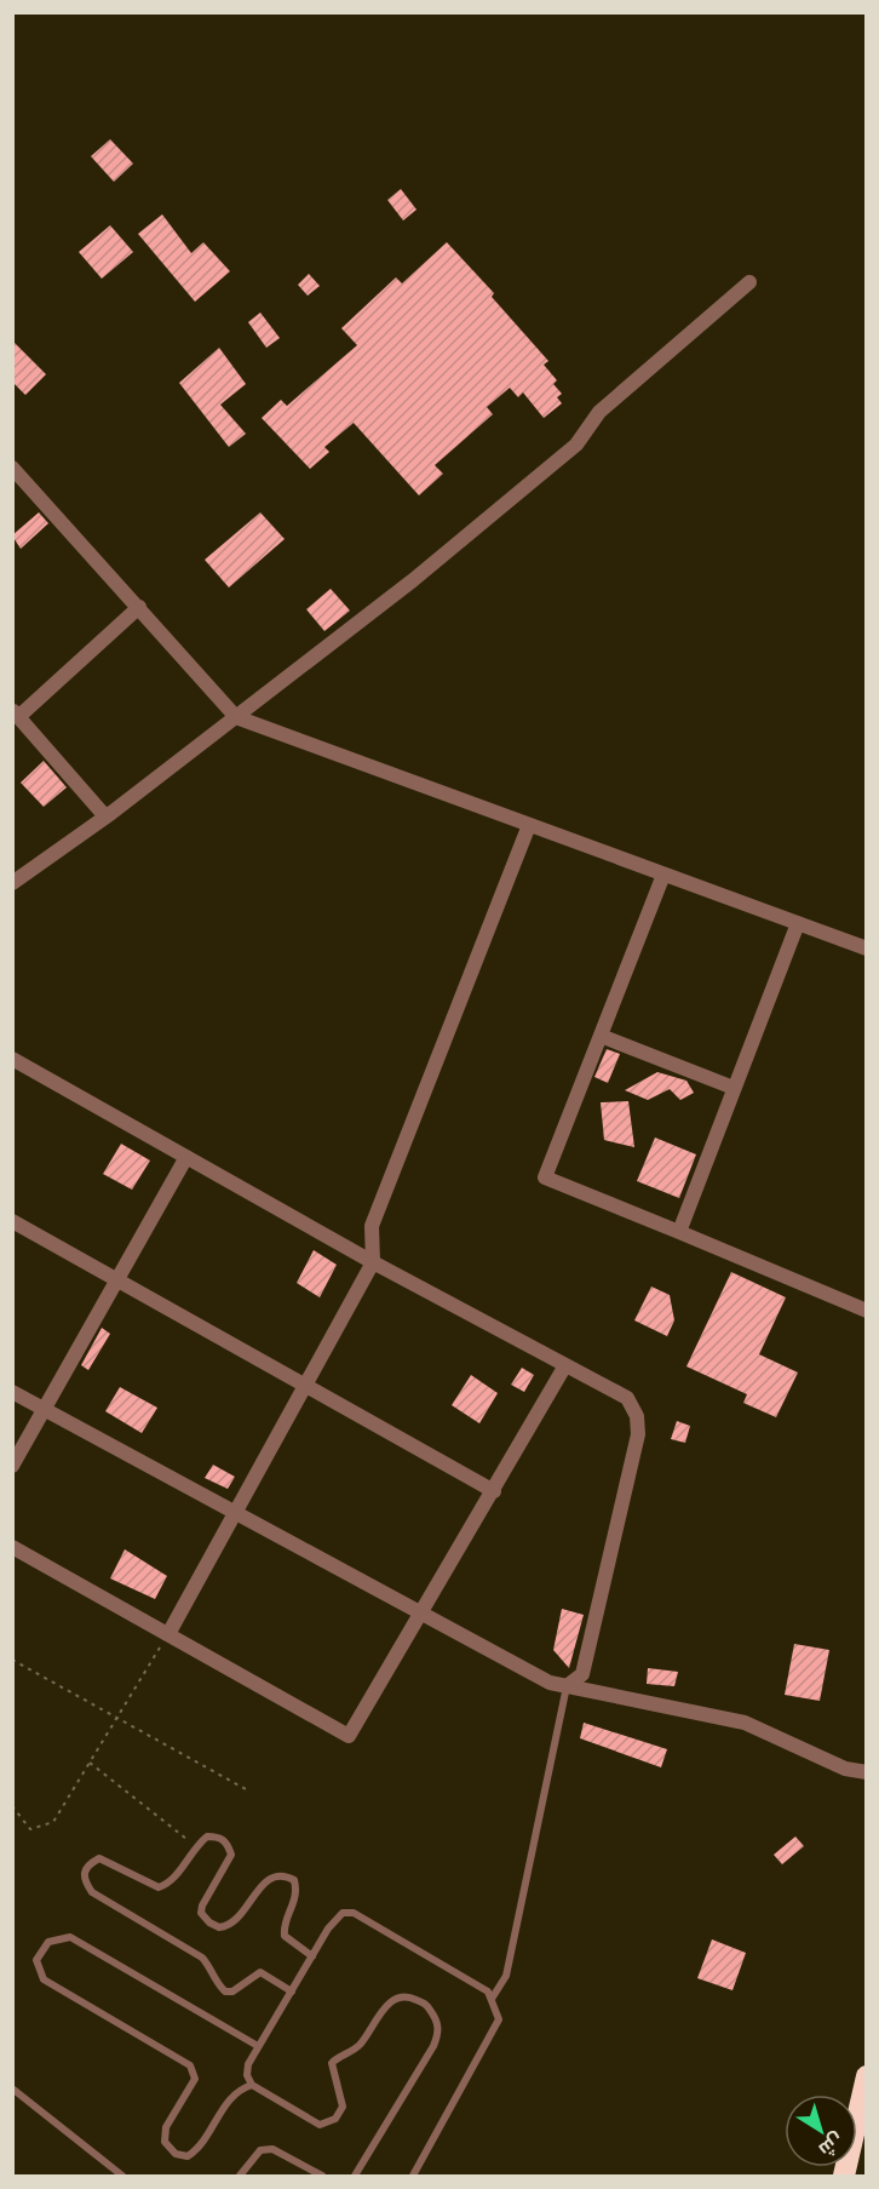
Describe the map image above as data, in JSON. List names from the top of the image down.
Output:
{
  "north": "bottom right"
}
